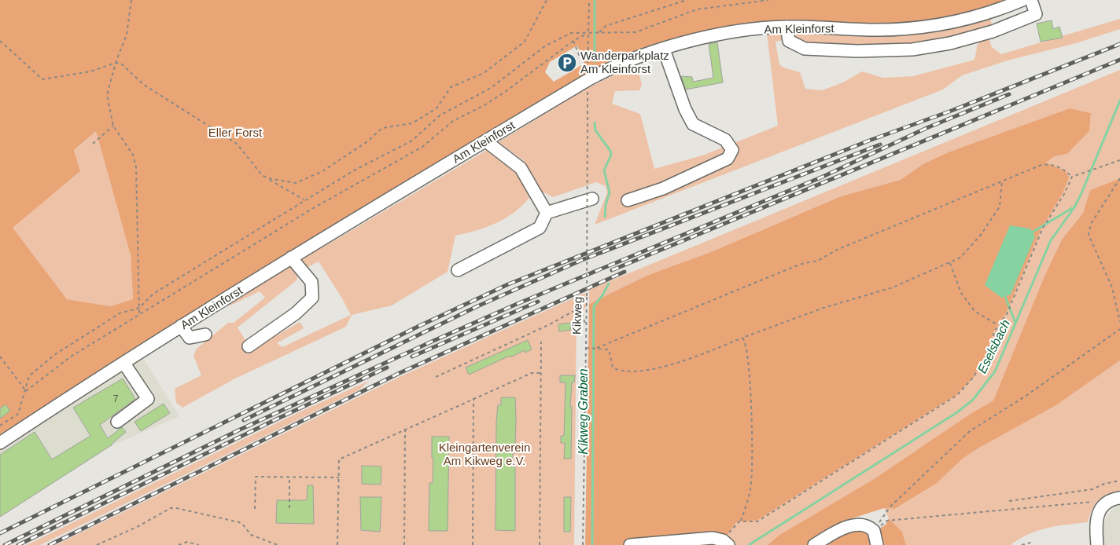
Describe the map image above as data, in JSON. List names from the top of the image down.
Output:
{
  "streets": {
    "street": ["Am Kleinforst"],
    "path": ["Kikweg"]
  },
  "crossings": [
    ["Am Kleinforst", "Kikweg"]
  ],
  "water": ["Eselsbach", "Kikweg Graben"],
  "parks": ["Eller Forst", "Kleingartenverein Am Kikweg e.V."],
  "places": {
    "parking": ["Wanderparkplatz Am Kleinforst"]
  },
  "house_numbers": ["7"]
}
